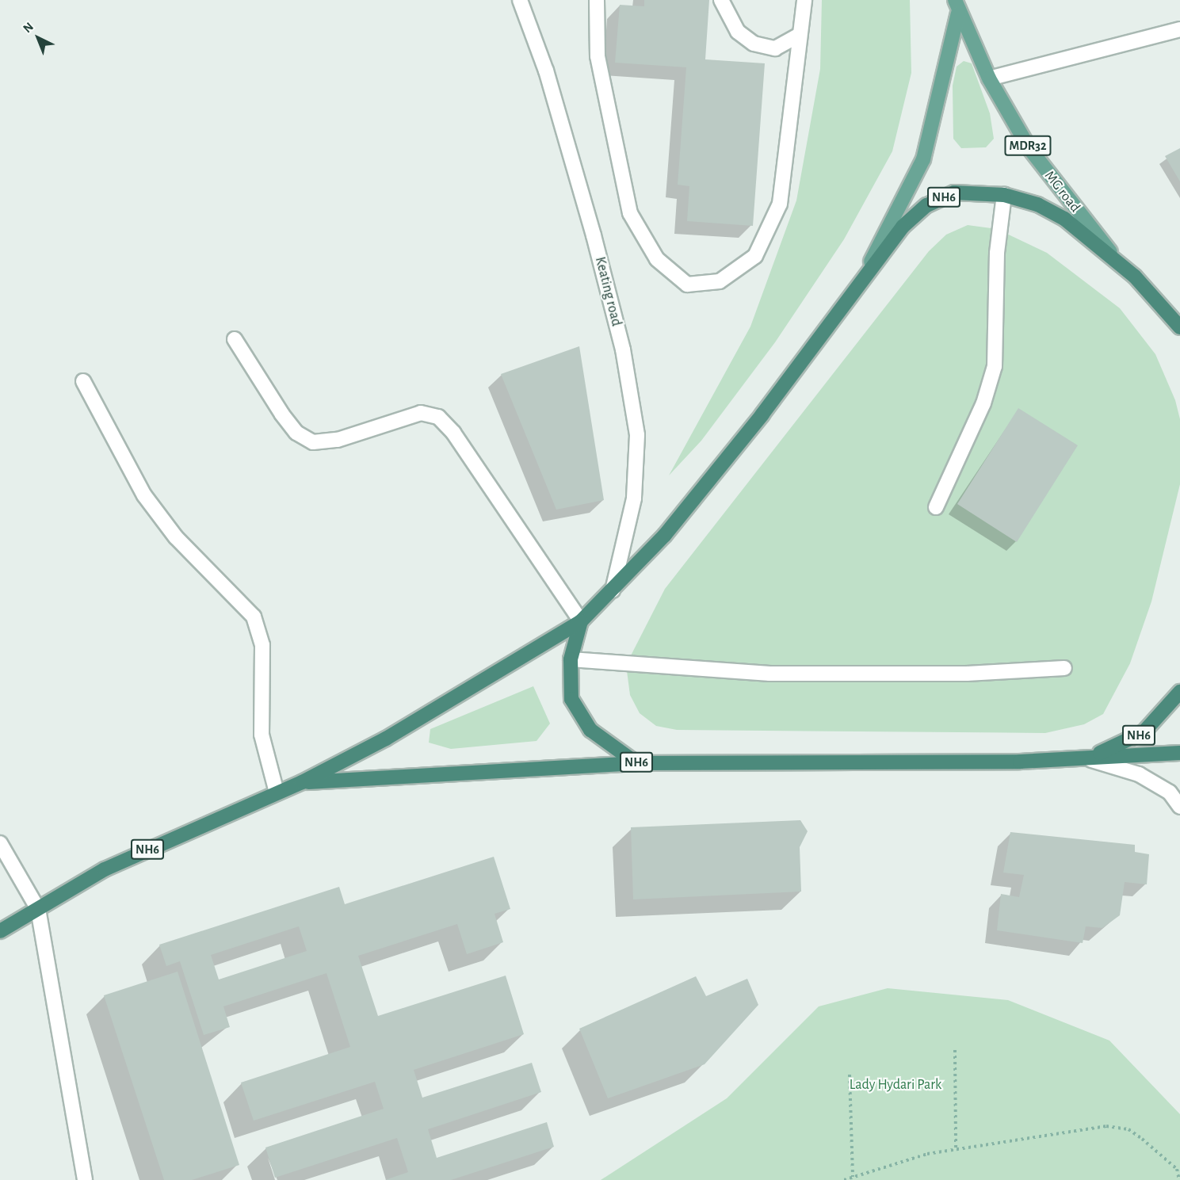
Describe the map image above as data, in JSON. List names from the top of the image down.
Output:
{
  "streets": {
    "highway": ["NH6"],
    "main road": ["MDR32", "MG road"],
    "street": ["Keating road"]
  },
  "crossings": [
    ["MG road", "NH6"],
    ["NH6", "Keating road"]
  ],
  "parks": ["Lady Hydari Park"],
  "north": "top left"
}
